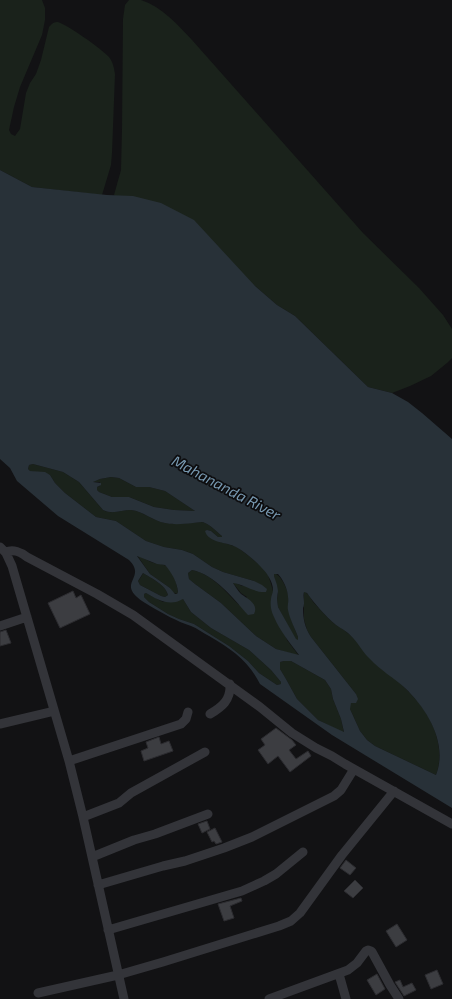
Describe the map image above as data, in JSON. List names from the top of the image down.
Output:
{
  "water": ["Mahananda River"]
}
